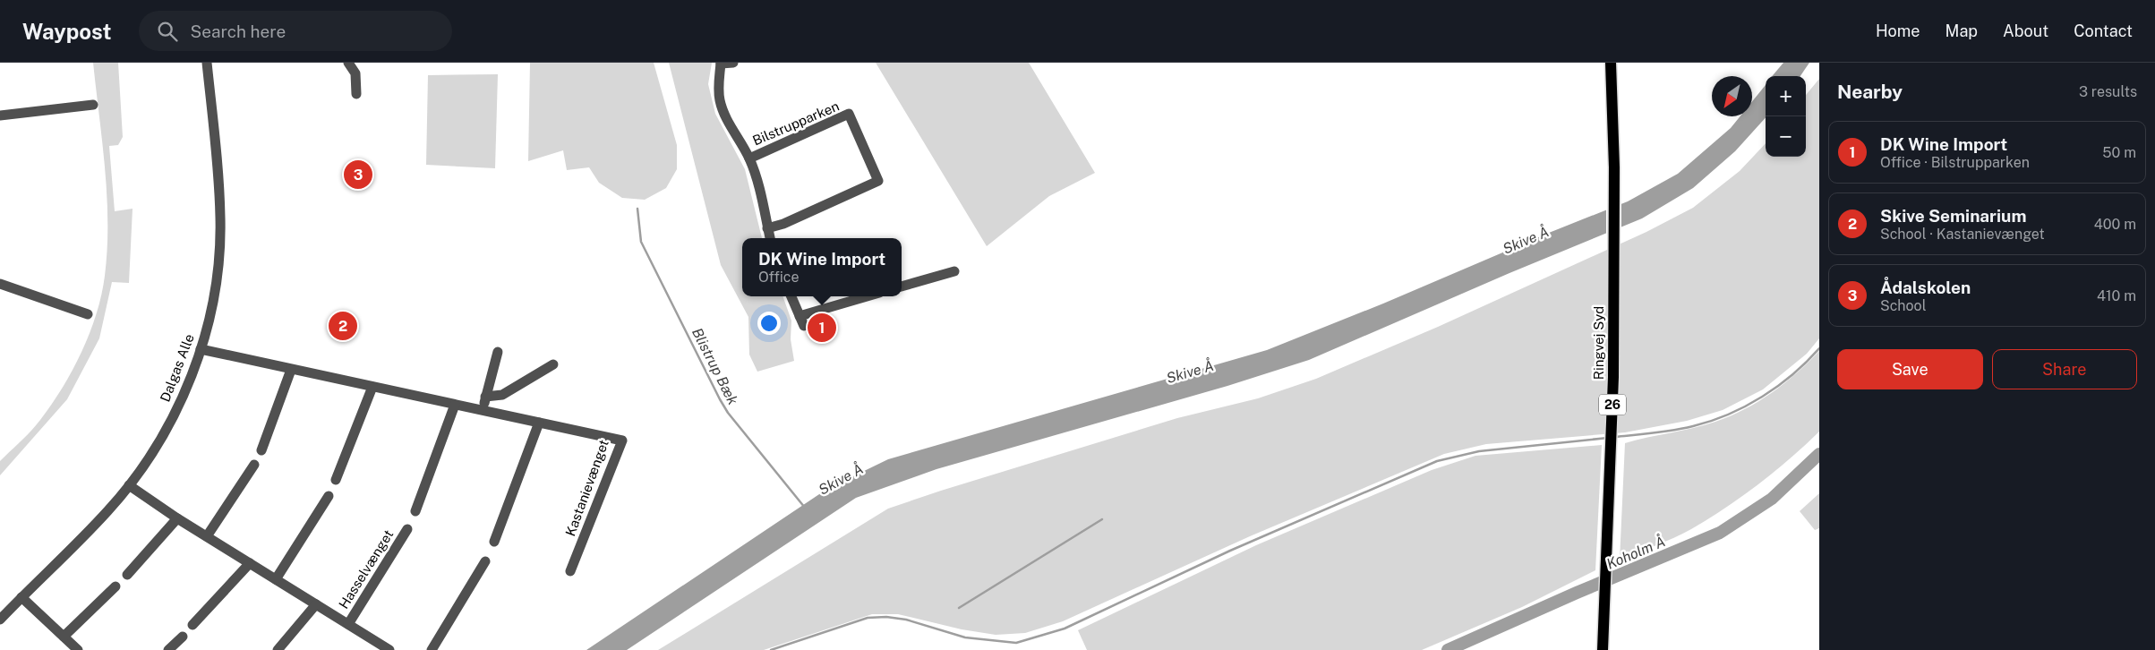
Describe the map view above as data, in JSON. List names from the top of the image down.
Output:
{
  "streets": {
    "main road": ["Ringvej Syd", "26"],
    "street": [
      "Bilstrupparken",
      "Dalgas Alle",
      "Kastanievænget",
      "Hasselvænget"
    ]
  },
  "crossings": [
    ["Dalgas Alle", "Kastanievænget"],
    ["Dalgas Alle", "Hasselvænget"]
  ],
  "water": ["Skive Å", "Blistrup Bæk", "Koholm Å"],
  "north": "bottom left",
  "page": {
    "header": "Waypost",
    "search": "Search here",
    "nav": [
      "Home",
      "Map",
      "About",
      "Contact"
    ],
    "heading": ["Nearby", "3 results"],
    "map_buttons": ["+", "−"],
    "list": [
      {
        "mark": "1",
        "name": "DK Wine Import",
        "note": "Office · Bilstrupparken",
        "value": "50 m"
      },
      {
        "mark": "2",
        "name": "Skive Seminarium",
        "note": "School · Kastanievænget",
        "value": "400 m"
      },
      {
        "mark": "3",
        "name": "Ådalskolen",
        "note": "School",
        "value": "410 m"
      }
    ],
    "pins": ["3", "2", "1"],
    "popup": ["DK Wine Import", "Office"],
    "buttons": ["Save", "Share"]
  }
}
